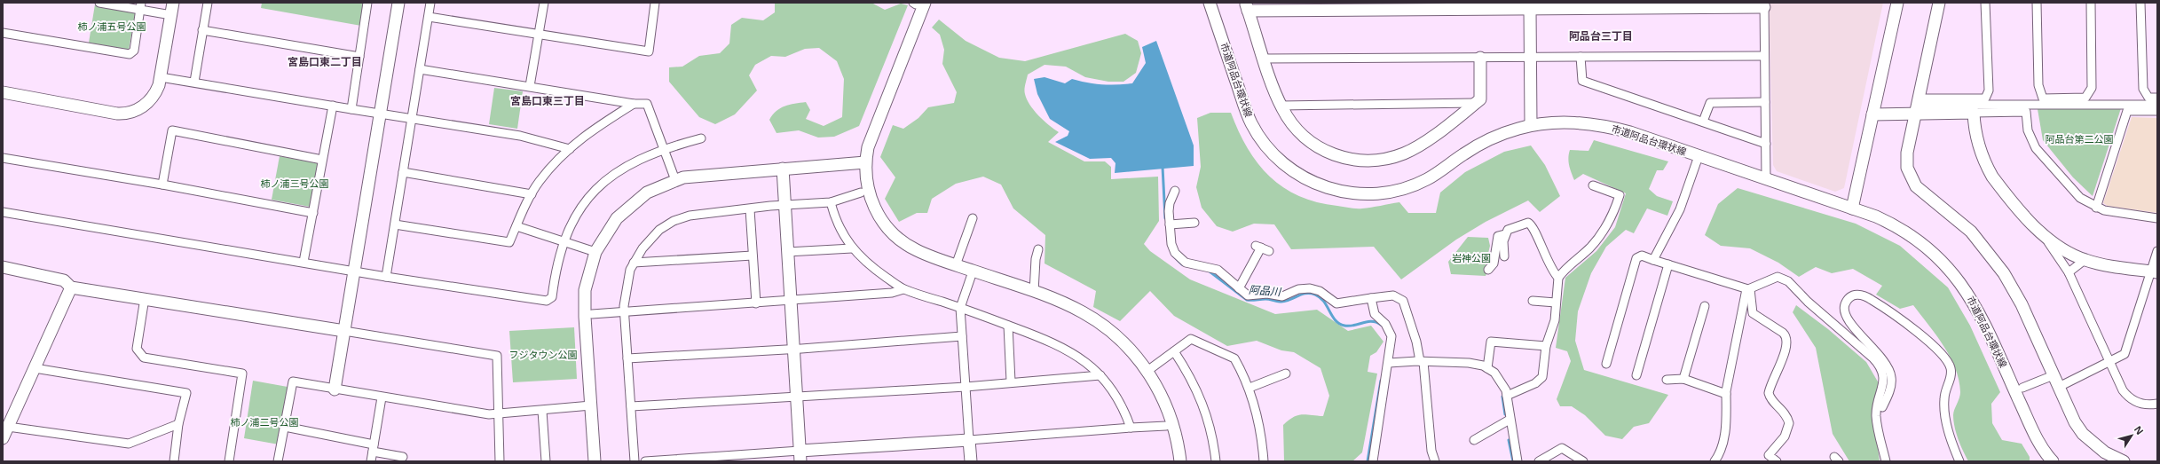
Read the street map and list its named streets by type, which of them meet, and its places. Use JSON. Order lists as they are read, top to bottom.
{
  "streets": {
    "street": ["市道阿品台環状線"]
  },
  "districts": ["阿品台三丁目", "宮島口東二丁目", "宮島口東三丁目"],
  "water": ["阿品川"],
  "parks": [
    "柿ノ浦五号公園",
    "阿品台第二公園",
    "柿ノ浦三号公園",
    "岩神公園",
    "フジタウン公園",
    "柿ノ浦二号公園"
  ],
  "north": "top right"
}
